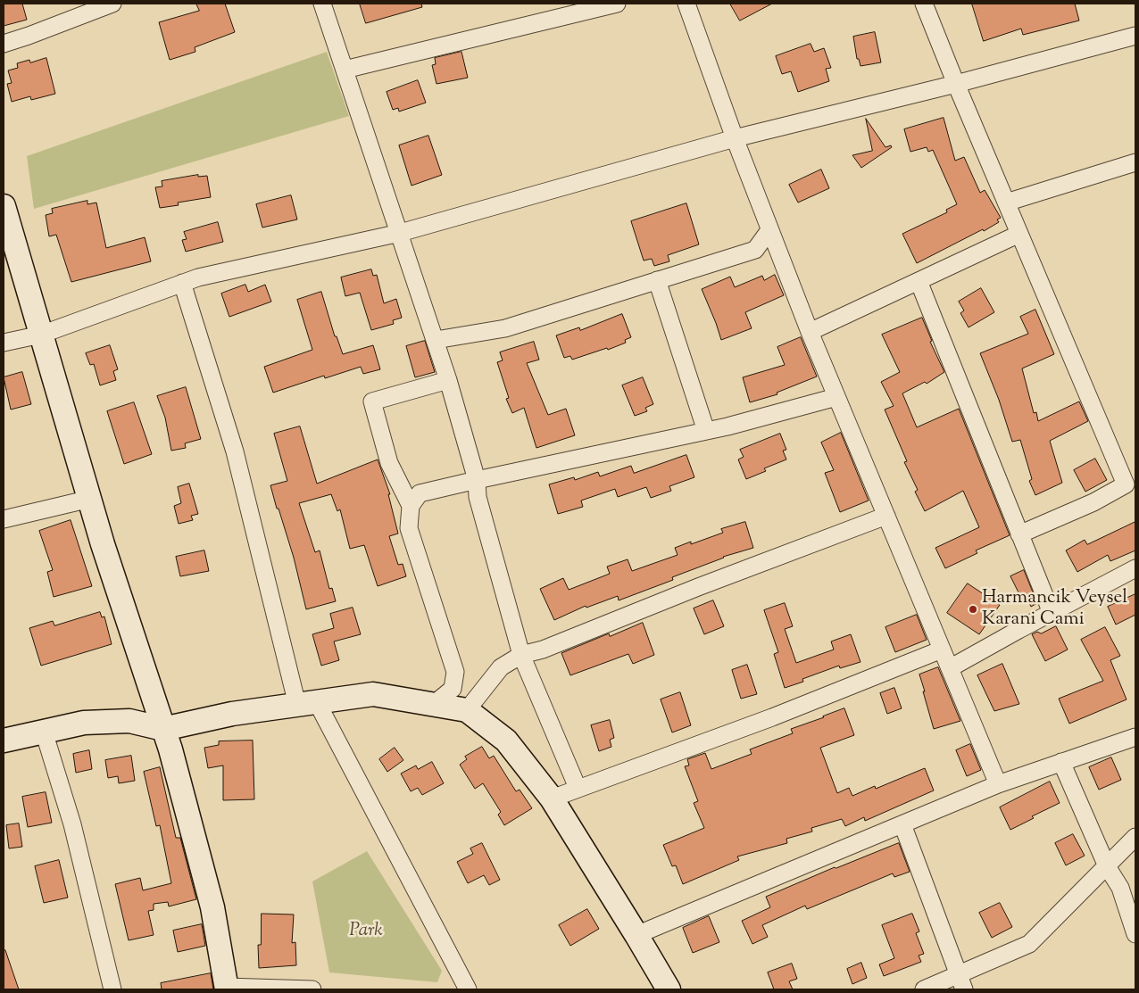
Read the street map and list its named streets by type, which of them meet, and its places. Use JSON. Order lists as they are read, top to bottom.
{
  "parks": ["Park"],
  "places": ["Harmancik Veysel Karani Cami"]
}
